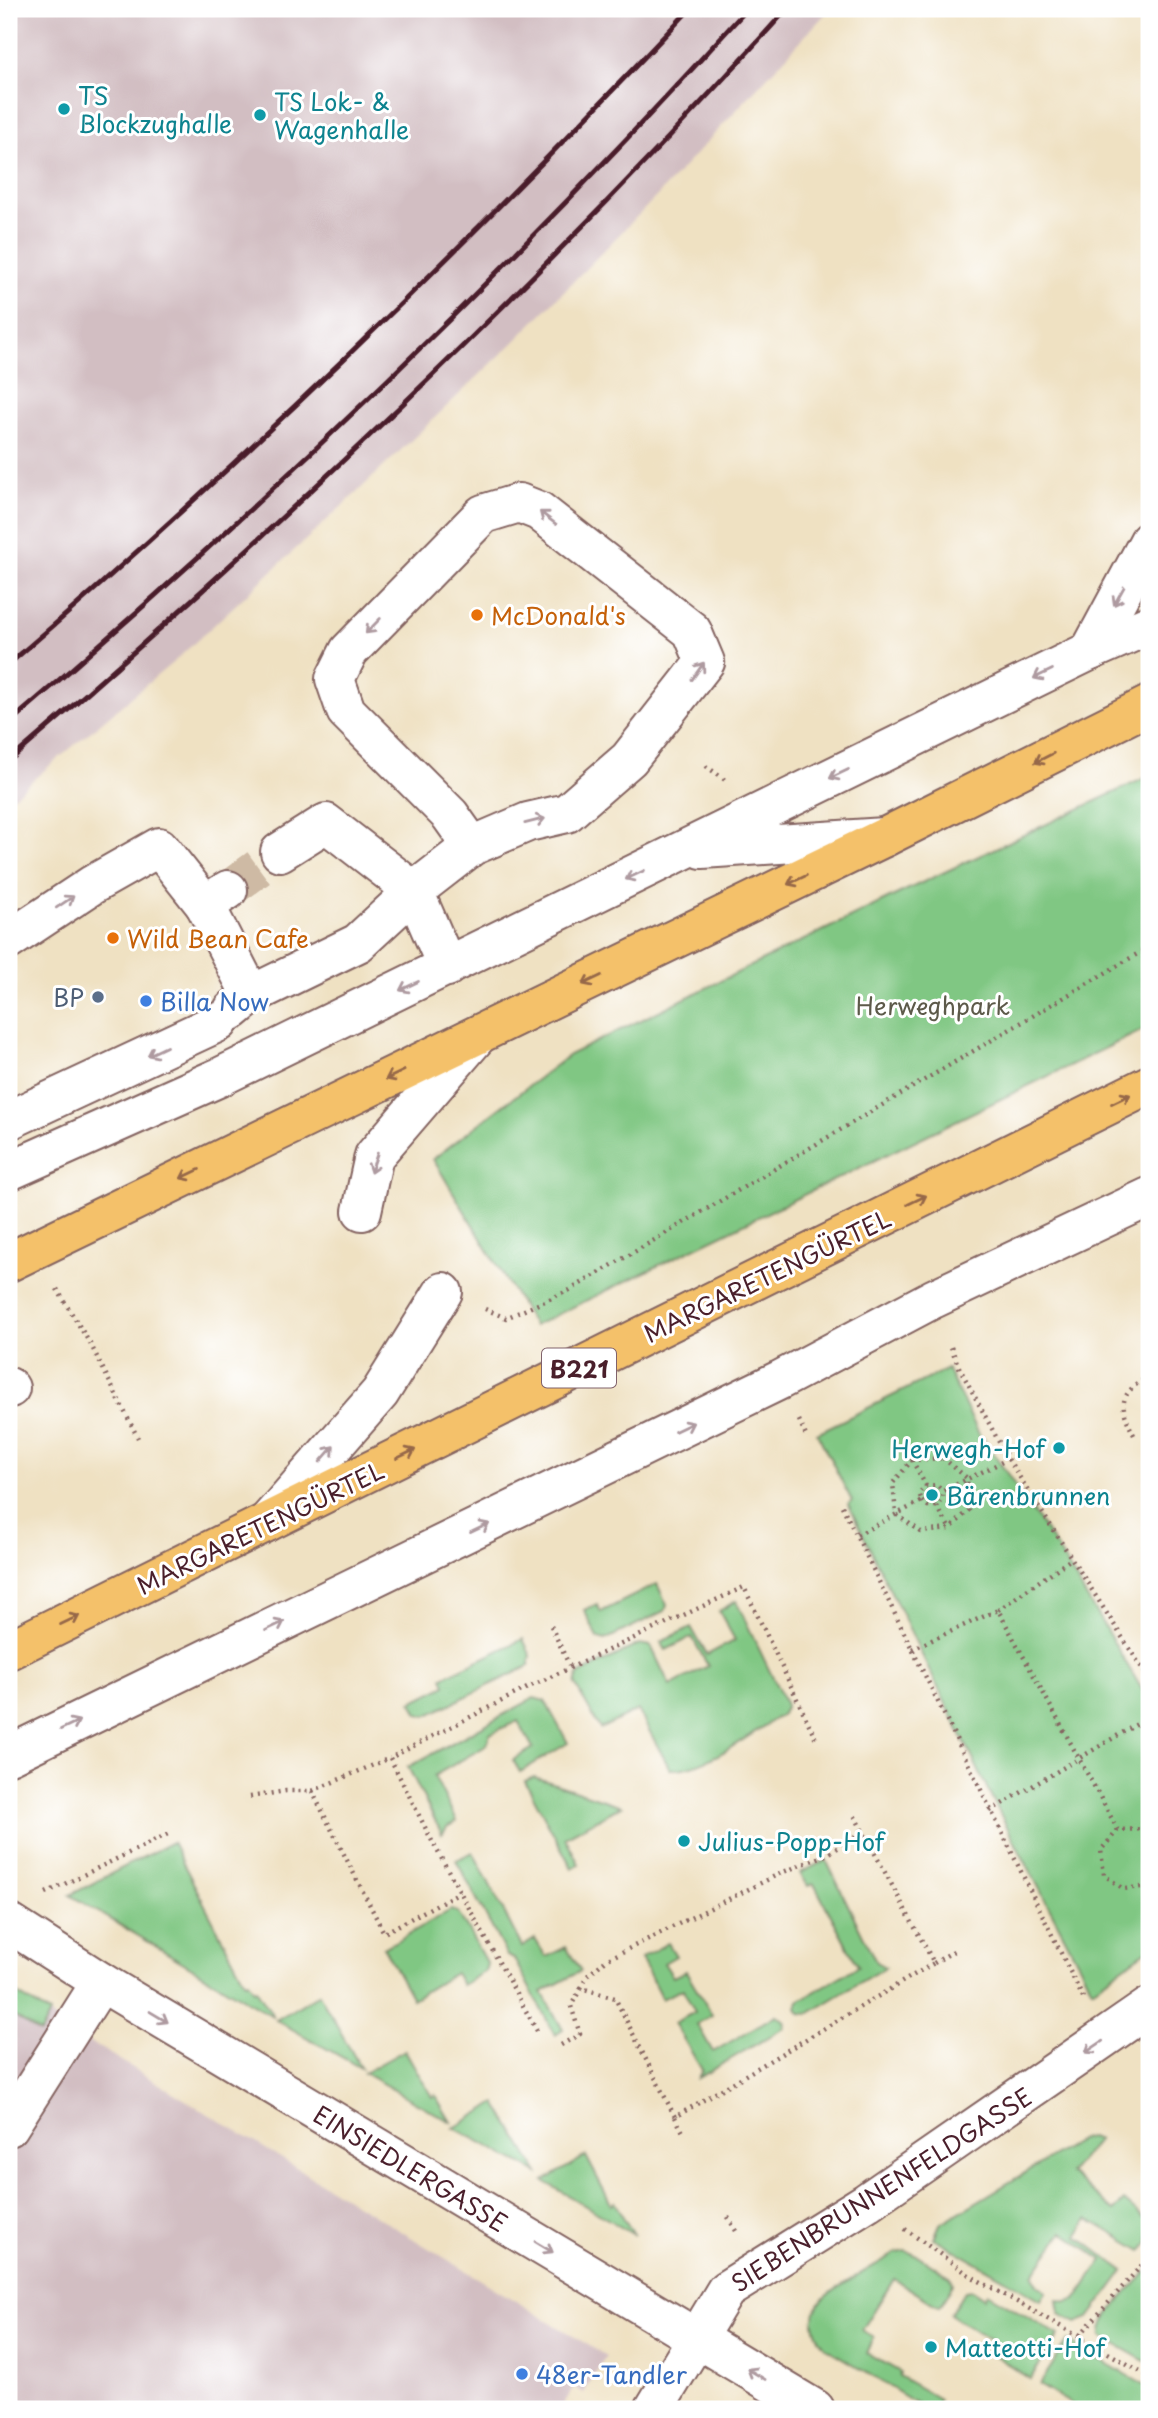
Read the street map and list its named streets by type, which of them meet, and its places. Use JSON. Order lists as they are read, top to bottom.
{
  "streets": {
    "main road": ["MARGARETENGÜRTEL", "B221"],
    "street": ["EINSIEDLERGASSE", "SIEBENBRUNNENFELDGASSE"]
  },
  "crossings": [
    ["EINSIEDLERGASSE", "SIEBENBRUNNENFELDGASSE"]
  ],
  "one_way": ["SIEBENBRUNNENFELDGASSE"],
  "parks": ["Herweghpark"],
  "places": [
    "TS Blockzughalle",
    "TS Lok- & Wagenhalle",
    "McDonald's",
    "Wild Bean Cafe",
    "BP",
    "Billa Now",
    "Herwegh-Hof",
    "Bärenbrunnen",
    "Julius-Popp-Hof",
    "Matteotti-Hof",
    "48er-Tandler"
  ]
}
